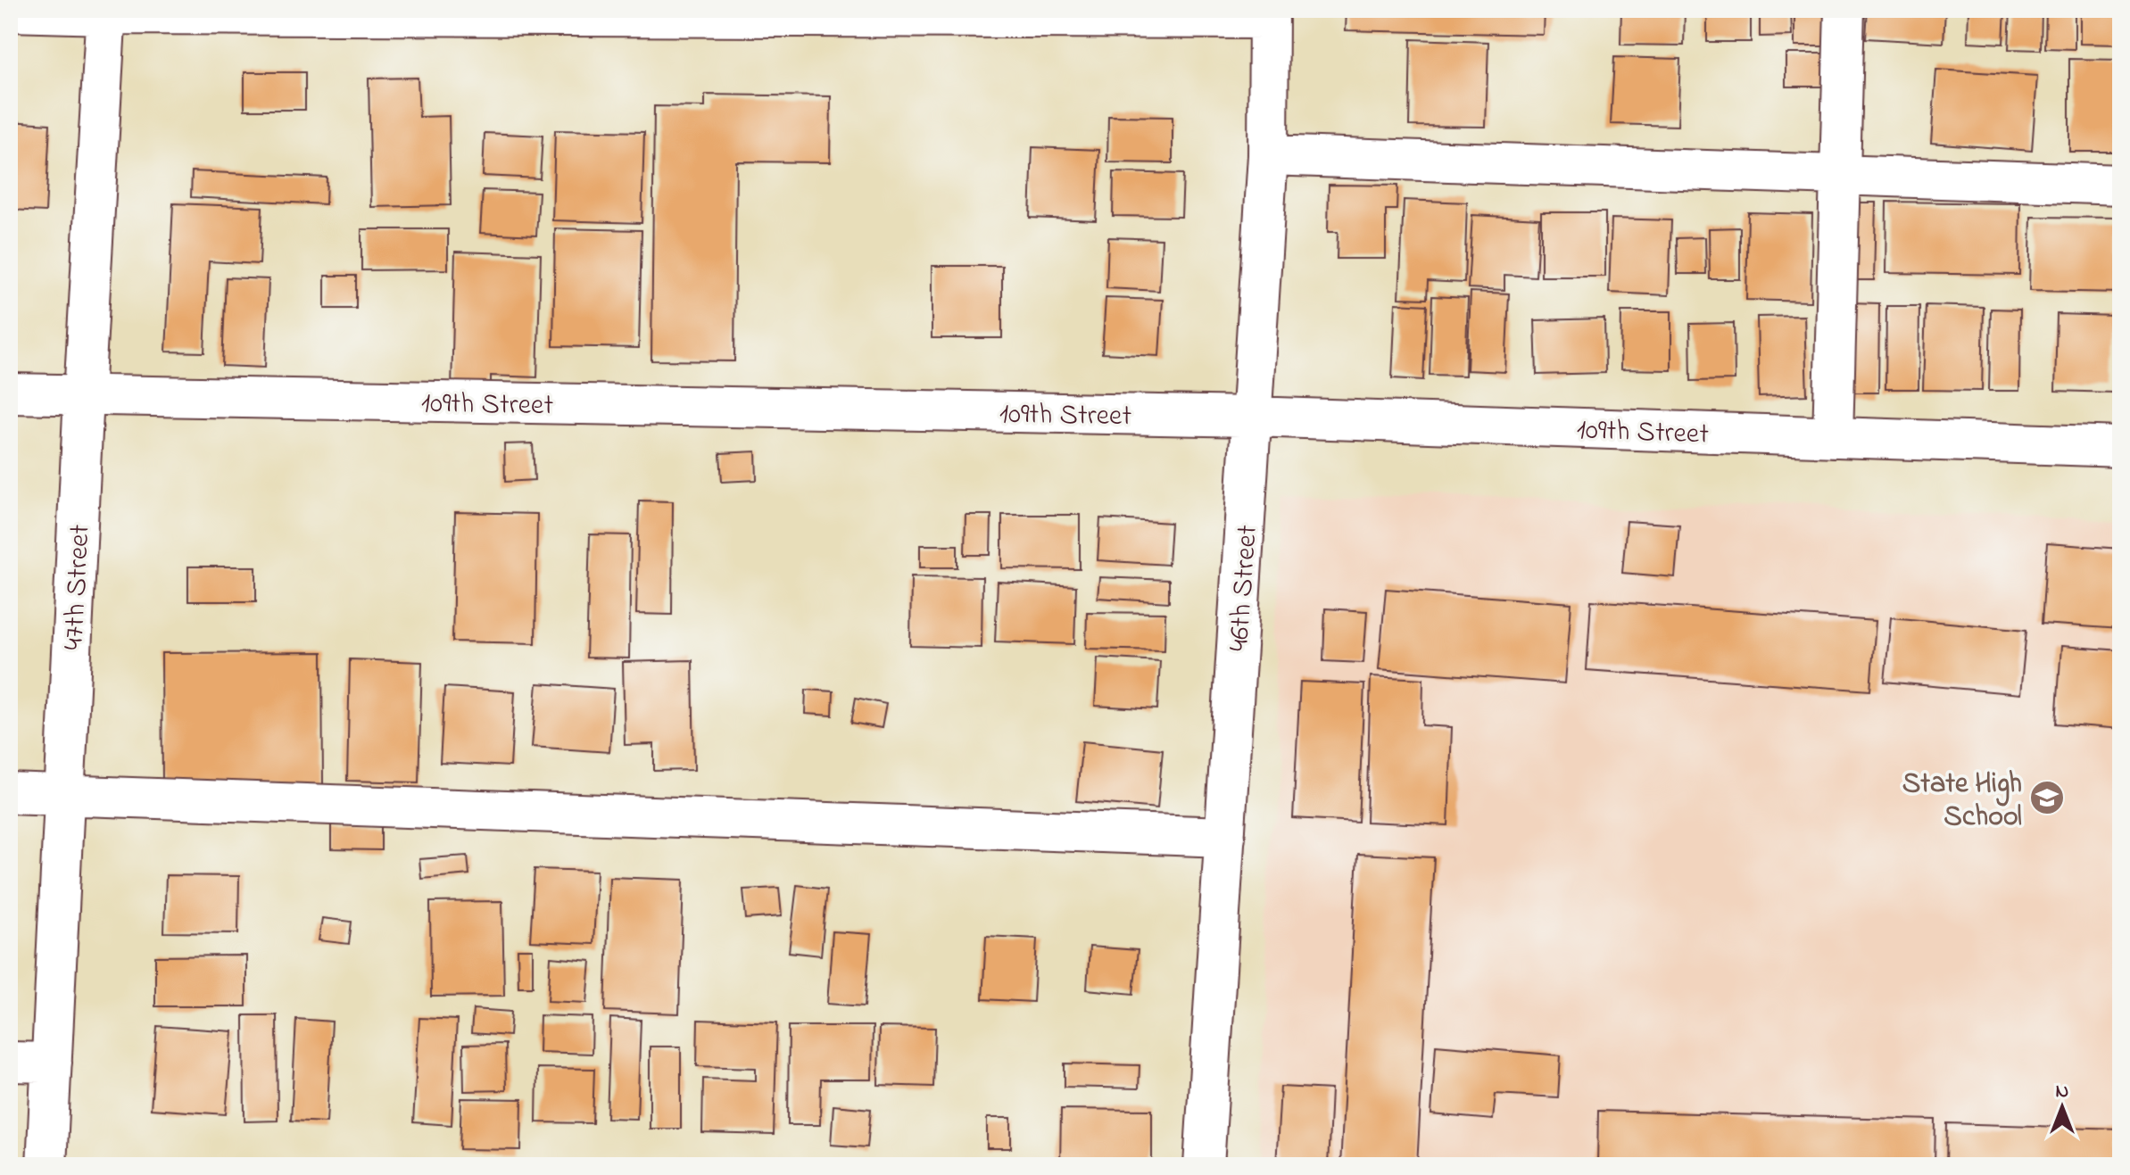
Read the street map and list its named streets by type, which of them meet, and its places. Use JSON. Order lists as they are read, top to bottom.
{
  "streets": {
    "street": ["109th Street", "47th Street", "46th Street"]
  },
  "crossings": [
    ["109th Street", "47th Street"],
    ["109th Street", "46th Street"]
  ],
  "places": {
    "school or university": ["State High School"]
  },
  "north": "top"
}
